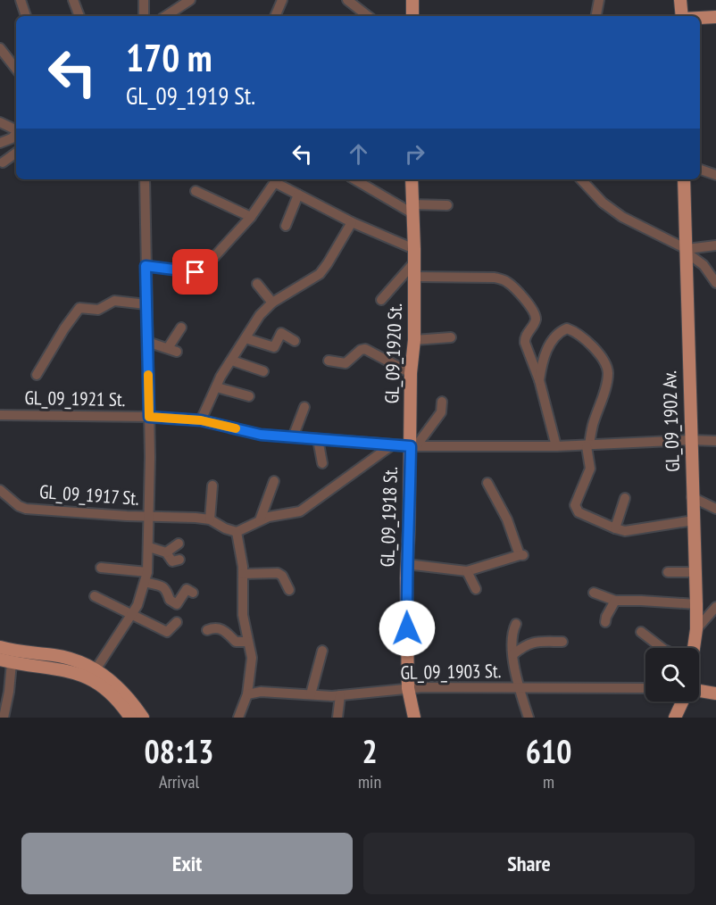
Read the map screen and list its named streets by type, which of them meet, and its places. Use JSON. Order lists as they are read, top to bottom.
{
  "streets": {
    "main road": ["GL_09_1920 St.", "GL_09_1902 Av.", "GL_09_1918 St."],
    "street": ["GL_09_1921 St.", "GL_09_1917 St.", "GL_09_1903 St."]
  },
  "crossings": [
    ["GL_09_1920 St.", "GL_09_1921 St."],
    ["GL_09_1920 St.", "GL_09_1918 St."],
    ["GL_09_1921 St.", "GL_09_1902 Av."],
    ["GL_09_1921 St.", "GL_09_1918 St."],
    ["GL_09_1918 St.", "GL_09_1903 St."]
  ],
  "page": {
    "turn": ["170 m", "GL_09_1919 St."],
    "eta": [
      "08:13",
      "Arrival",
      "2",
      "min",
      "610",
      "m"
    ],
    "buttons": ["Exit", "Share"]
  }
}
